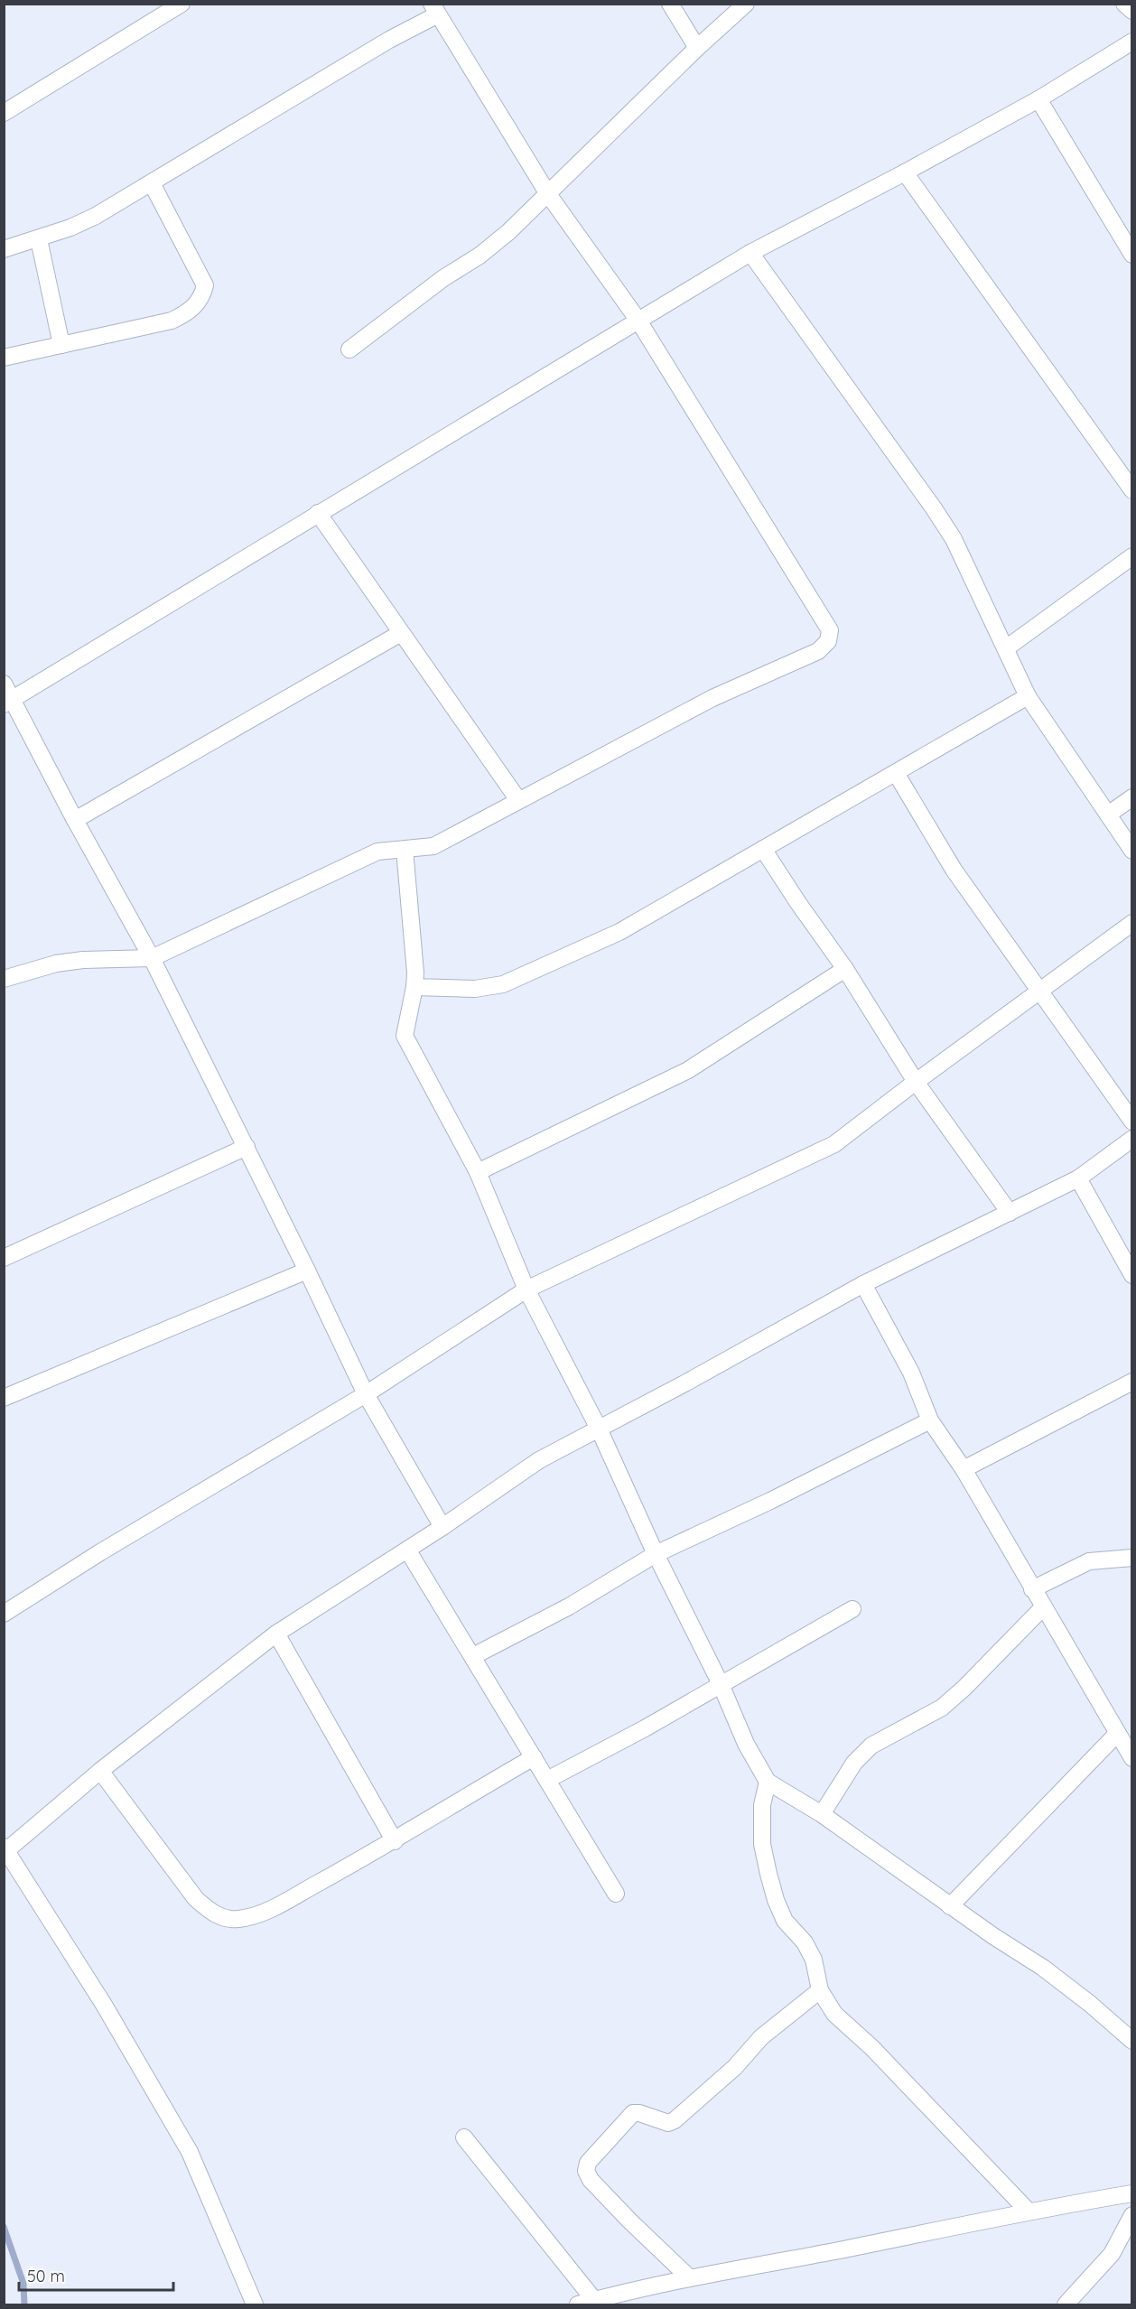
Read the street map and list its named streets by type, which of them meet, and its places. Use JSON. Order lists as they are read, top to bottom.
{
  "scale_bar": "50 m"
}
